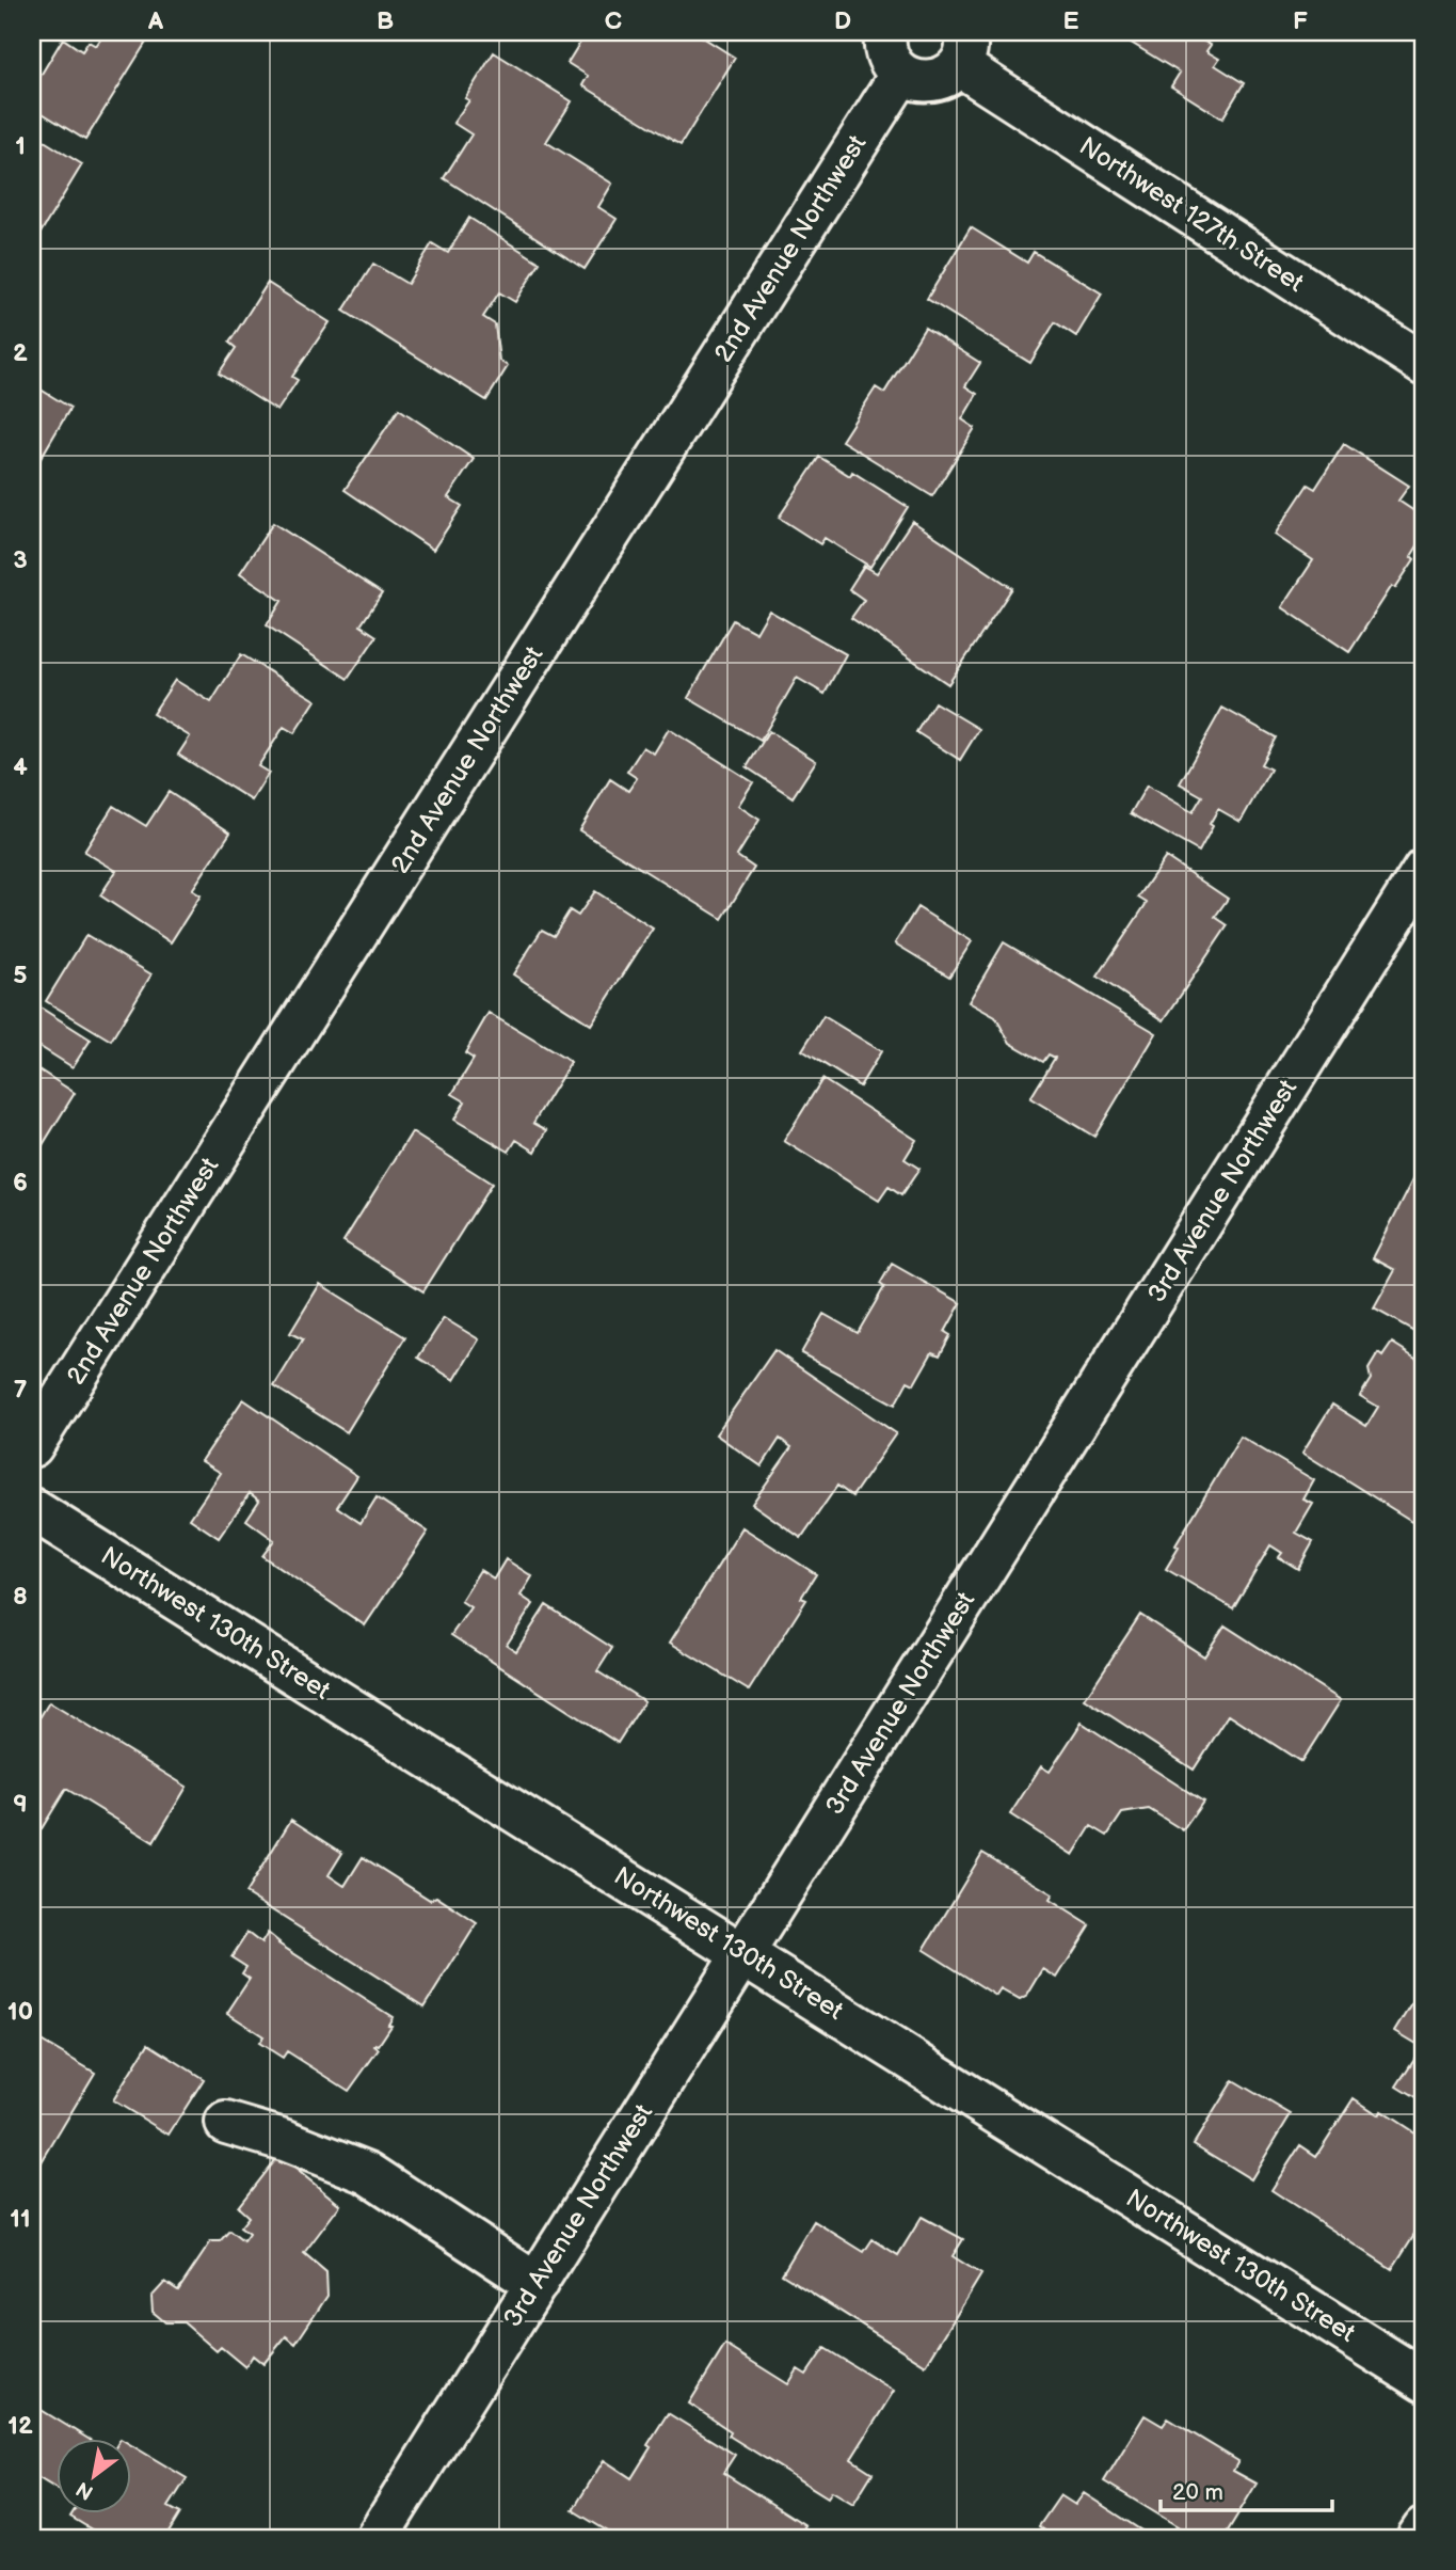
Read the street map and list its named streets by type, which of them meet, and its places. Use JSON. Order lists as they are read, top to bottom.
{
  "streets": {
    "street": [
      "Northwest 127th Street",
      "2nd Avenue Northwest",
      "3rd Avenue Northwest",
      "Northwest 130th Street"
    ]
  },
  "crossings": [
    ["3rd Avenue Northwest", "Northwest 130th Street"]
  ],
  "scale_bar": "20 m",
  "north": "bottom left",
  "grid": {
    "columns": [
      "A",
      "B",
      "C",
      "D",
      "E",
      "F"
    ],
    "rows": [
      "1",
      "2",
      "3",
      "4",
      "5",
      "6",
      "7",
      "8",
      "9",
      "10",
      "11",
      "12"
    ]
  }
}
